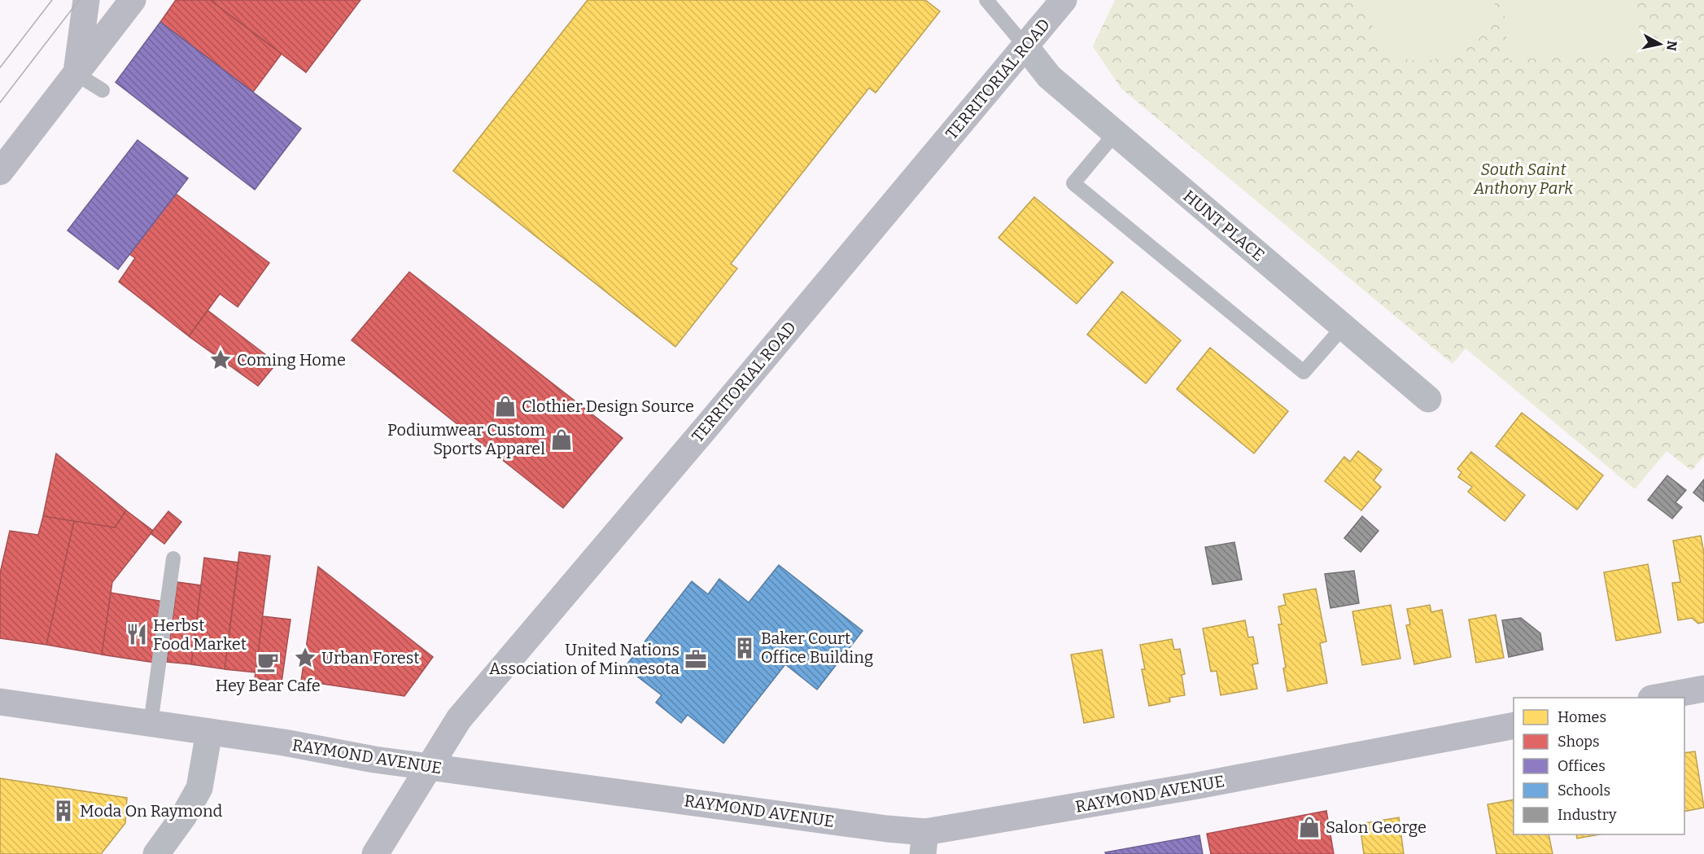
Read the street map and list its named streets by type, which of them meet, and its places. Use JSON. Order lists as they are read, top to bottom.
{
  "streets": {
    "street": ["TERRITORIAL ROAD", "HUNT PLACE", "RAYMOND AVENUE"]
  },
  "crossings": [
    ["TERRITORIAL ROAD", "HUNT PLACE"],
    ["TERRITORIAL ROAD", "RAYMOND AVENUE"]
  ],
  "parks": ["South Saint Anthony Park"],
  "places": {
    "place": ["Coming Home", "Urban Forest"],
    "shop": ["Clothier Design Source", "Podiumwear Custom Sports Apparel", "Salon George"],
    "restaurant": ["Herbst Food Market"],
    "building": ["Baker Court Office Building", "Moda On Raymond"],
    "office": ["United Nations Association of Minnesota"],
    "cafe": ["Hey Bear Cafe"]
  },
  "legend": [
    "Homes",
    "Shops",
    "Offices",
    "Schools",
    "Industry"
  ],
  "north": "right"
}
